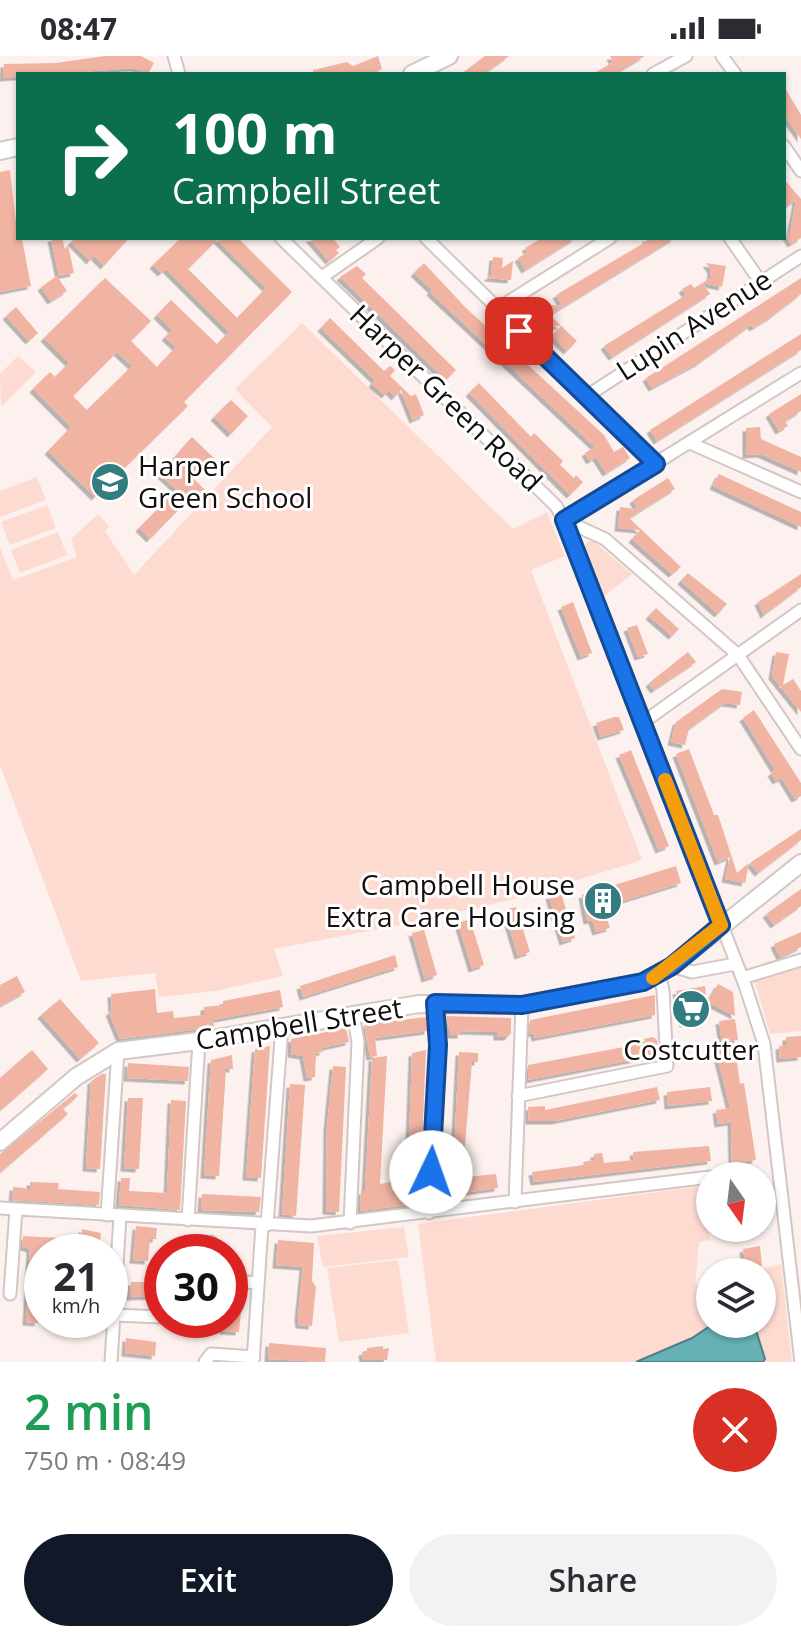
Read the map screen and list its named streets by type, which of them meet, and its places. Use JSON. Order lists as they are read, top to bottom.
{
  "streets": {
    "street": ["Lupin Avenue", "Harper Green Road", "Campbell Street"]
  },
  "crossings": [
    ["Harper Green Road", "Campbell Street"]
  ],
  "places": {
    "school or university": ["Harper Green School"],
    "building": ["Campbell House Extra Care Housing"],
    "supermarket": ["Costcutter"]
  },
  "north": "bottom",
  "page": {
    "status": "08:47",
    "turn": ["100 m", "Campbell Street"],
    "speed": "21 km/h",
    "limit": "30",
    "heading": ["2 min", "750 m · 08:49"],
    "buttons": ["Exit", "Share"]
  }
}
